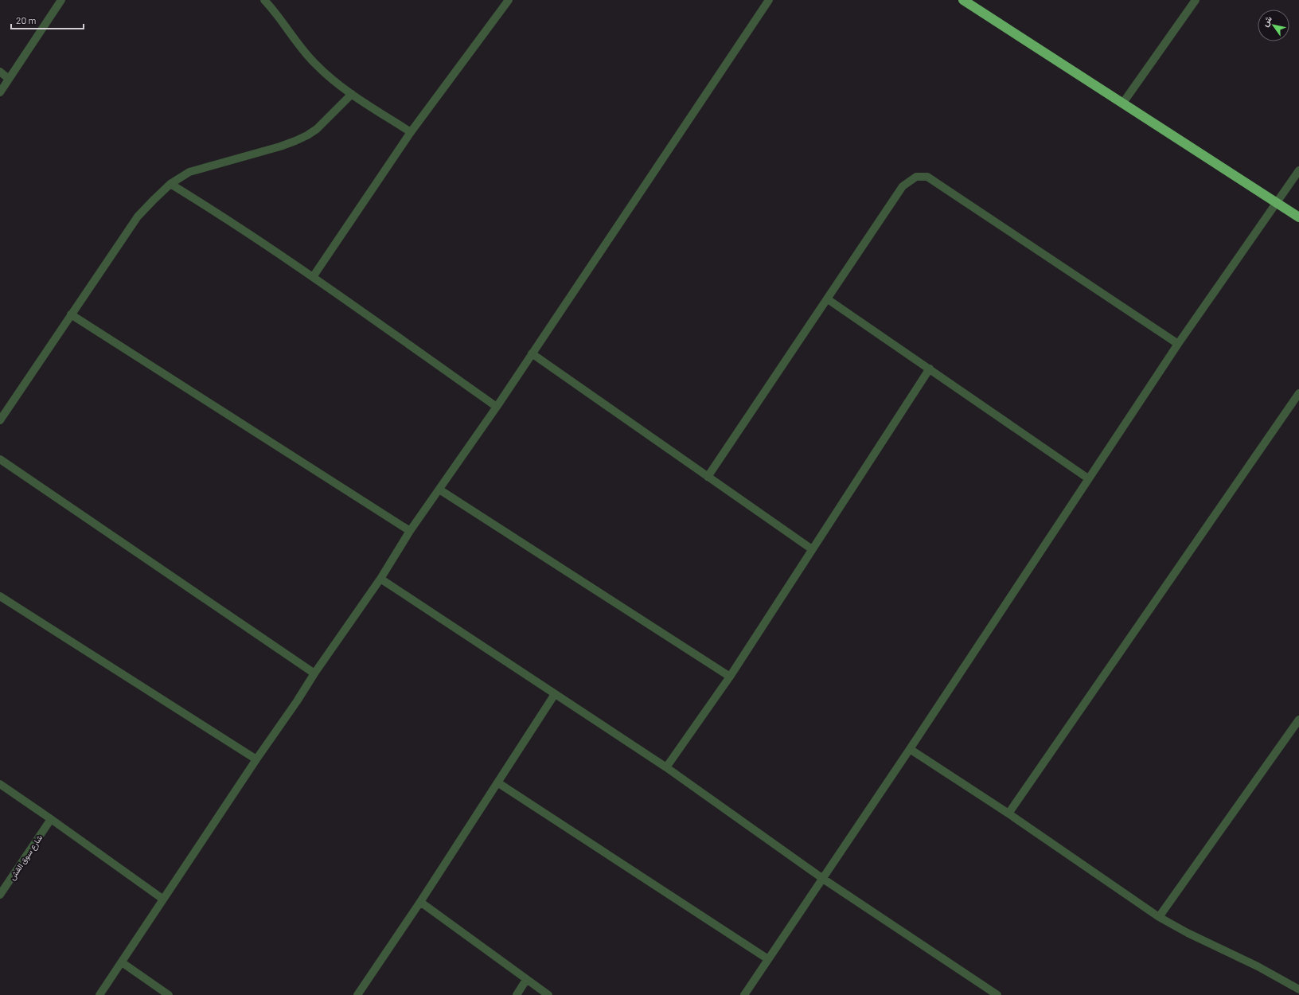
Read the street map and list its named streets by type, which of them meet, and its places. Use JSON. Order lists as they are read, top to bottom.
{
  "streets": {
    "street": ["شارع سوق القش"]
  },
  "scale_bar": "20 m",
  "north": "top left"
}
